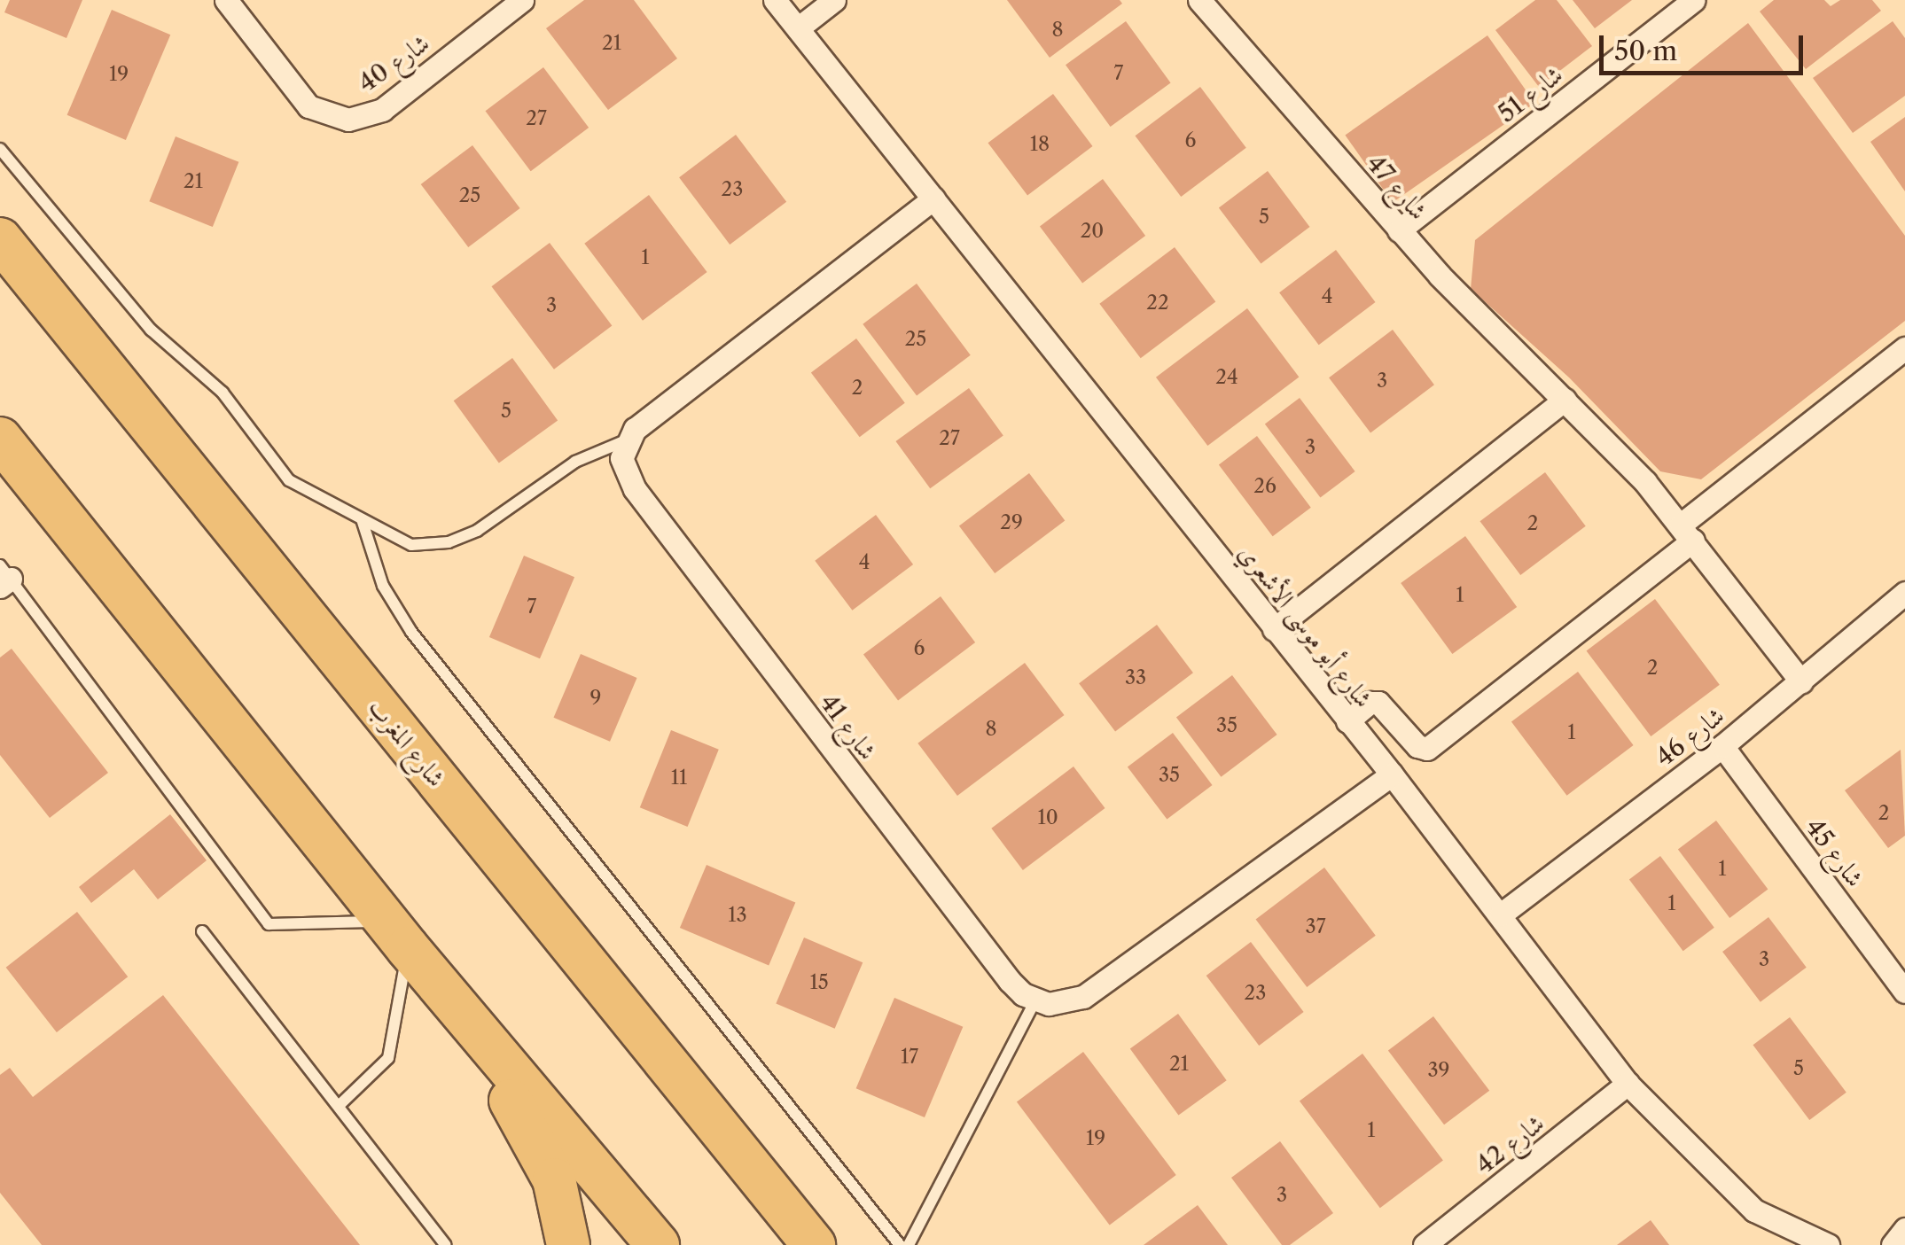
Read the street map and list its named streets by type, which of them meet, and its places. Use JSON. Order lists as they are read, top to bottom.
{
  "streets": {
    "highway": ["شارع المغرب"],
    "street": [
      "شارع 40",
      "شارع 51",
      "شارع 47",
      "شارع أبو موسى الأشعري",
      "شارع 41",
      "شارع 46",
      "شارع 45",
      "شارع 42"
    ]
  },
  "crossings": [
    ["شارع 51", "شارع 47"],
    ["شارع 47", "شارع 46"],
    ["شارع أبو موسى الأشعري", "شارع 46"],
    ["شارع أبو موسى الأشعري", "شارع 42"],
    ["شارع 46", "شارع 45"]
  ],
  "house_numbers": [
    "8",
    "21",
    "7",
    "19",
    "27",
    "6",
    "18",
    "21",
    "23",
    "25",
    "5",
    "20",
    "1",
    "4",
    "22",
    "3",
    "25",
    "24",
    "3",
    "2",
    "5",
    "27",
    "3",
    "26",
    "29",
    "2",
    "4",
    "1",
    "7",
    "6",
    "2",
    "33",
    "9",
    "35",
    "8",
    "1",
    "35",
    "11",
    "2",
    "10",
    "1",
    "1",
    "13",
    "37",
    "3",
    "15",
    "23",
    "17",
    "21",
    "5",
    "39",
    "1",
    "19",
    "3"
  ],
  "scale_bar": "50 m"
}
